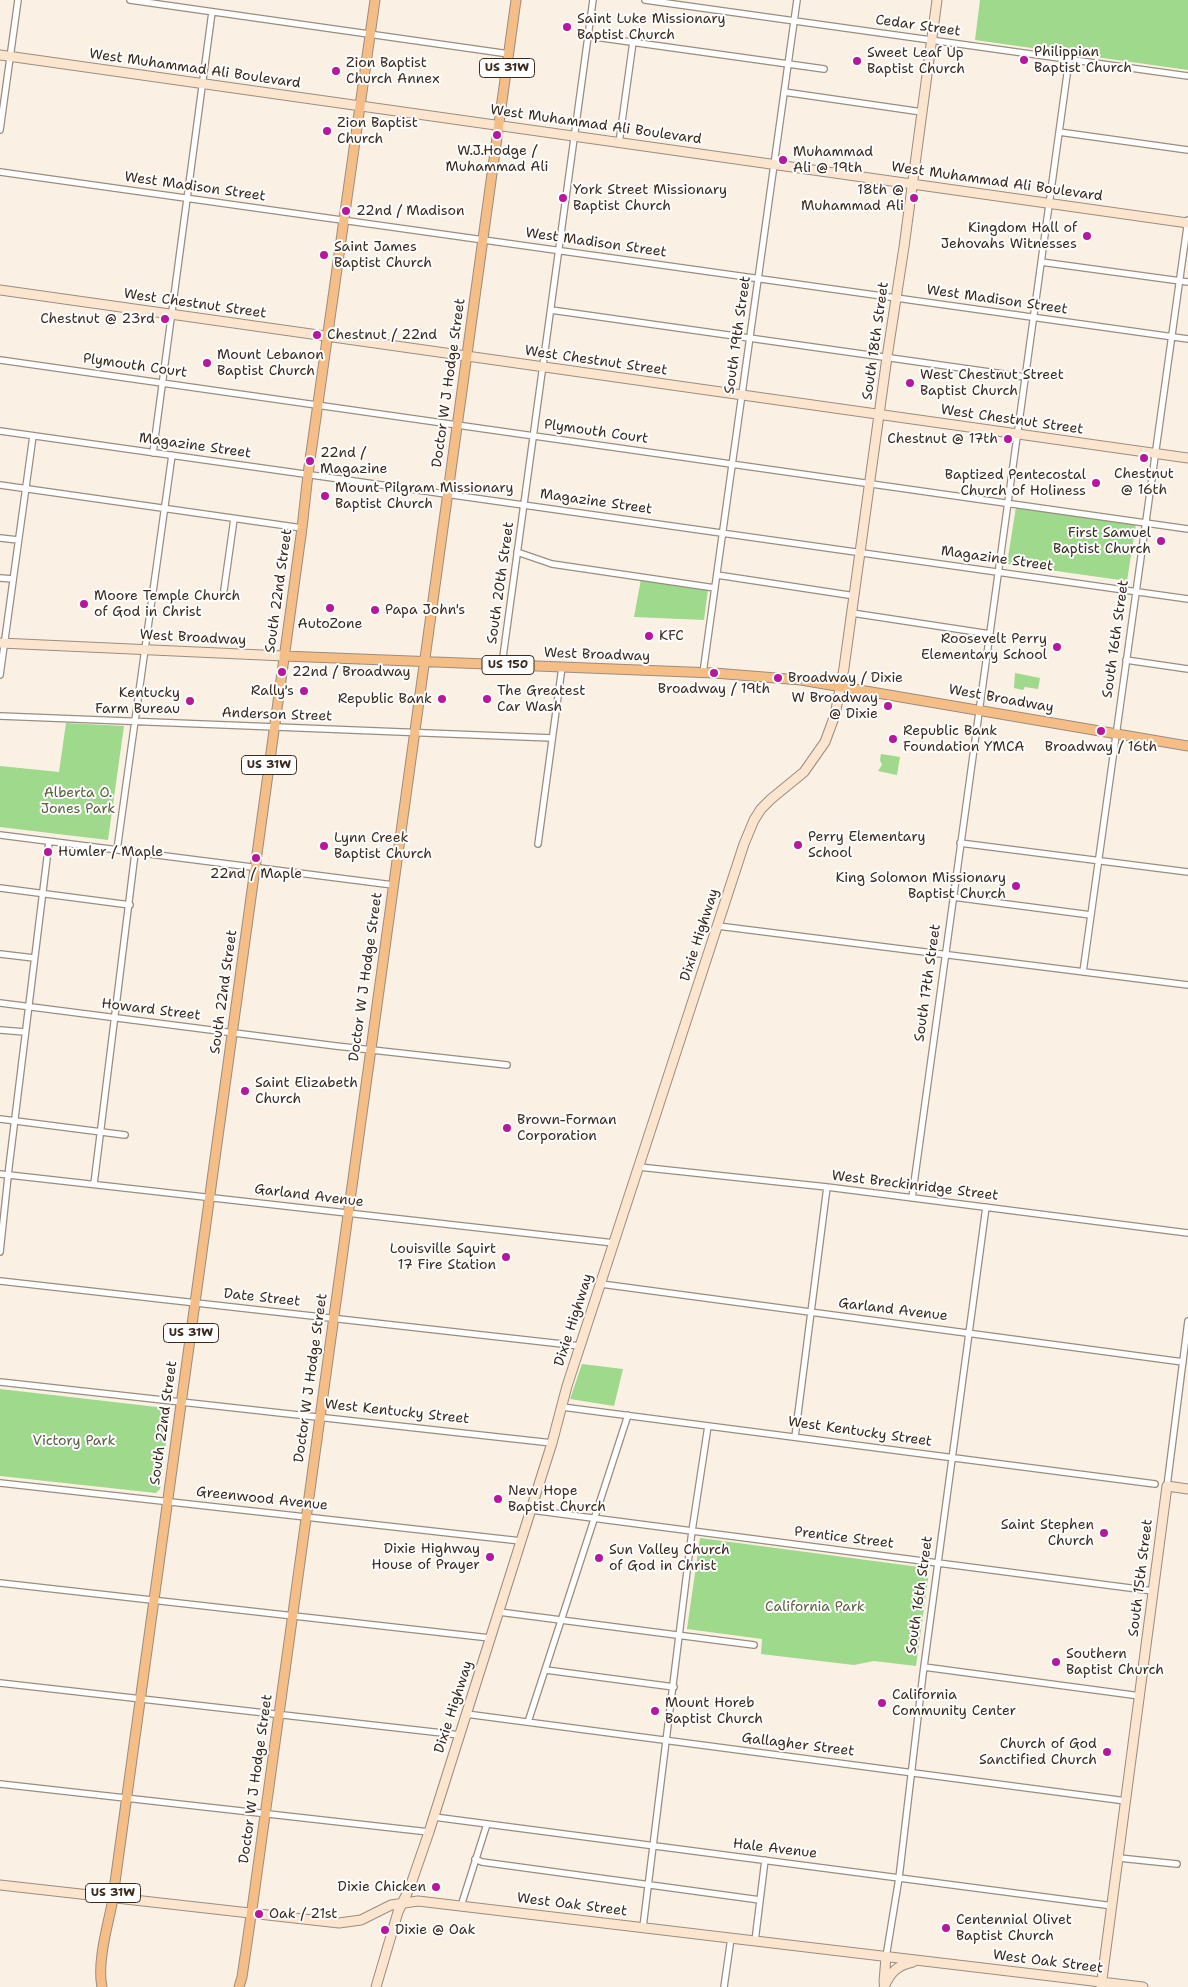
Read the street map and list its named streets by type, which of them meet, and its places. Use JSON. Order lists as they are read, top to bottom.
{
  "streets": {
    "main road": [
      "US 31W",
      "West Muhammad Ali Boulevard",
      "West Chestnut Street",
      "South 18th Street",
      "Doctor W J Hodge Street",
      "South 22nd Street",
      "West Broadway",
      "South 16th Street",
      "US 150",
      "Dixie Highway",
      "South 15th Street",
      "West Oak Street"
    ],
    "street": [
      "Cedar Street",
      "West Madison Street",
      "South 19th Street",
      "Plymouth Court",
      "Magazine Street",
      "South 20th Street",
      "Anderson Street",
      "South 17th Street",
      "Howard Street",
      "West Breckinridge Street",
      "Garland Avenue",
      "Date Street",
      "West Kentucky Street",
      "Greenwood Avenue",
      "Prentice Street",
      "Gallagher Street",
      "Hale Avenue"
    ]
  },
  "crossings": [
    ["Cedar Street", "South 19th Street"],
    ["Cedar Street", "South 18th Street"],
    ["Cedar Street", "South 17th Street"],
    ["West Muhammad Ali Boulevard", "South 19th Street"],
    ["West Muhammad Ali Boulevard", "South 18th Street"],
    ["West Muhammad Ali Boulevard", "Doctor W J Hodge Street"],
    ["West Muhammad Ali Boulevard", "South 20th Street"],
    ["West Muhammad Ali Boulevard", "South 22nd Street"],
    ["West Muhammad Ali Boulevard", "South 16th Street"],
    ["West Muhammad Ali Boulevard", "South 17th Street"],
    ["West Madison Street", "South 19th Street"],
    ["West Madison Street", "South 18th Street"],
    ["West Madison Street", "Doctor W J Hodge Street"],
    ["West Madison Street", "South 20th Street"],
    ["West Madison Street", "South 22nd Street"],
    ["West Madison Street", "South 16th Street"],
    ["West Madison Street", "South 17th Street"],
    ["West Chestnut Street", "South 19th Street"],
    ["West Chestnut Street", "South 18th Street"],
    ["West Chestnut Street", "Doctor W J Hodge Street"],
    ["West Chestnut Street", "South 20th Street"],
    ["West Chestnut Street", "South 22nd Street"],
    ["West Chestnut Street", "South 16th Street"],
    ["West Chestnut Street", "South 17th Street"],
    ["South 19th Street", "Plymouth Court"],
    ["South 19th Street", "Magazine Street"],
    ["South 19th Street", "West Broadway"],
    ["South 18th Street", "Plymouth Court"],
    ["South 18th Street", "Magazine Street"],
    ["South 18th Street", "West Broadway"],
    ["South 18th Street", "Dixie Highway"],
    ["Plymouth Court", "Doctor W J Hodge Street"],
    ["Plymouth Court", "South 20th Street"],
    ["Plymouth Court", "South 22nd Street"],
    ["Plymouth Court", "South 16th Street"],
    ["Plymouth Court", "South 17th Street"],
    ["Doctor W J Hodge Street", "Magazine Street"],
    ["Doctor W J Hodge Street", "West Broadway"],
    ["Doctor W J Hodge Street", "Anderson Street"],
    ["Doctor W J Hodge Street", "Howard Street"],
    ["Doctor W J Hodge Street", "Garland Avenue"],
    ["Doctor W J Hodge Street", "Date Street"],
    ["Doctor W J Hodge Street", "West Kentucky Street"],
    ["Doctor W J Hodge Street", "Greenwood Avenue"],
    ["Doctor W J Hodge Street", "West Oak Street"],
    ["Magazine Street", "South 20th Street"],
    ["Magazine Street", "South 22nd Street"],
    ["Magazine Street", "South 16th Street"],
    ["Magazine Street", "South 17th Street"],
    ["South 20th Street", "West Broadway"],
    ["South 22nd Street", "West Broadway"],
    ["South 22nd Street", "Anderson Street"],
    ["South 22nd Street", "Howard Street"],
    ["South 22nd Street", "Garland Avenue"],
    ["South 22nd Street", "Date Street"],
    ["South 22nd Street", "West Kentucky Street"],
    ["South 22nd Street", "Greenwood Avenue"],
    ["South 22nd Street", "West Oak Street"],
    ["West Broadway", "South 16th Street"],
    ["West Broadway", "Dixie Highway"],
    ["West Broadway", "South 17th Street"],
    ["South 16th Street", "West Breckinridge Street"],
    ["South 16th Street", "Garland Avenue"],
    ["South 16th Street", "West Kentucky Street"],
    ["South 16th Street", "Prentice Street"],
    ["South 16th Street", "Gallagher Street"],
    ["South 16th Street", "Hale Avenue"],
    ["South 16th Street", "West Oak Street"],
    ["Dixie Highway", "West Breckinridge Street"],
    ["Dixie Highway", "Garland Avenue"],
    ["Dixie Highway", "Date Street"],
    ["Dixie Highway", "West Kentucky Street"],
    ["Dixie Highway", "Greenwood Avenue"],
    ["Dixie Highway", "Prentice Street"],
    ["Dixie Highway", "Gallagher Street"],
    ["Dixie Highway", "Hale Avenue"],
    ["Dixie Highway", "West Oak Street"],
    ["South 17th Street", "West Breckinridge Street"],
    ["Garland Avenue", "South 15th Street"],
    ["Prentice Street", "South 15th Street"],
    ["South 15th Street", "Gallagher Street"],
    ["South 15th Street", "Hale Avenue"],
    ["South 15th Street", "West Oak Street"]
  ],
  "parks": ["Alberta O. Jones Park", "Victory Park", "California Park"],
  "places": [
    "Saint Luke Missionary Baptist Church",
    "Philippian Baptist Church",
    "Sweet Leaf Up Baptist Church",
    "Zion Baptist Church Annex",
    "Zion Baptist Church",
    "W.J.Hodge / Muhammad Ali",
    "Muhammad Ali @ 19th",
    "York Street Missionary Baptist Church",
    "18th @ Muhammad Ali",
    "22nd / Madison",
    "Kingdom Hall of Jehovahs Witnesses",
    "Saint James Baptist Church",
    "Chestnut @ 23rd",
    "Chestnut / 22nd",
    "Mount Lebanon Baptist Church",
    "West Chestnut Street Baptist Church",
    "Chestnut @ 17th",
    "Chestnut @ 16th",
    "22nd / Magazine",
    "Baptized Pentecostal Church of Holiness",
    "Mount Pilgram Missionary Baptist Church",
    "First Samuel Baptist Church",
    "Moore Temple Church of God in Christ",
    "AutoZone",
    "Papa John's",
    "KFC",
    "Roosevelt Perry Elementary School",
    "22nd / Broadway",
    "Broadway / 19th",
    "Broadway / Dixie",
    "Rally's",
    "Republic Bank",
    "The Greatest Car Wash",
    "Kentucky Farm Bureau",
    "W Broadway @ Dixie",
    "Broadway / 16th",
    "Republic Bank Foundation YMCA",
    "Perry Elementary School",
    "Lynn Creek Baptist Church",
    "Humler / Maple",
    "22nd / Maple",
    "King Solomon Missionary Baptist Church",
    "Saint Elizabeth Church",
    "Brown-Forman Corporation",
    "Louisville Squirt 17 Fire Station",
    "New Hope Baptist Church",
    "Saint Stephen Church",
    "Dixie Highway House of Prayer",
    "Sun Valley Church of God in Christ",
    "Southern Baptist Church",
    "California Community Center",
    "Mount Horeb Baptist Church",
    "Church of God Sanctified Church",
    "Dixie Chicken",
    "Oak / 21st",
    "Centennial Olivet Baptist Church",
    "Dixie @ Oak"
  ]
}
